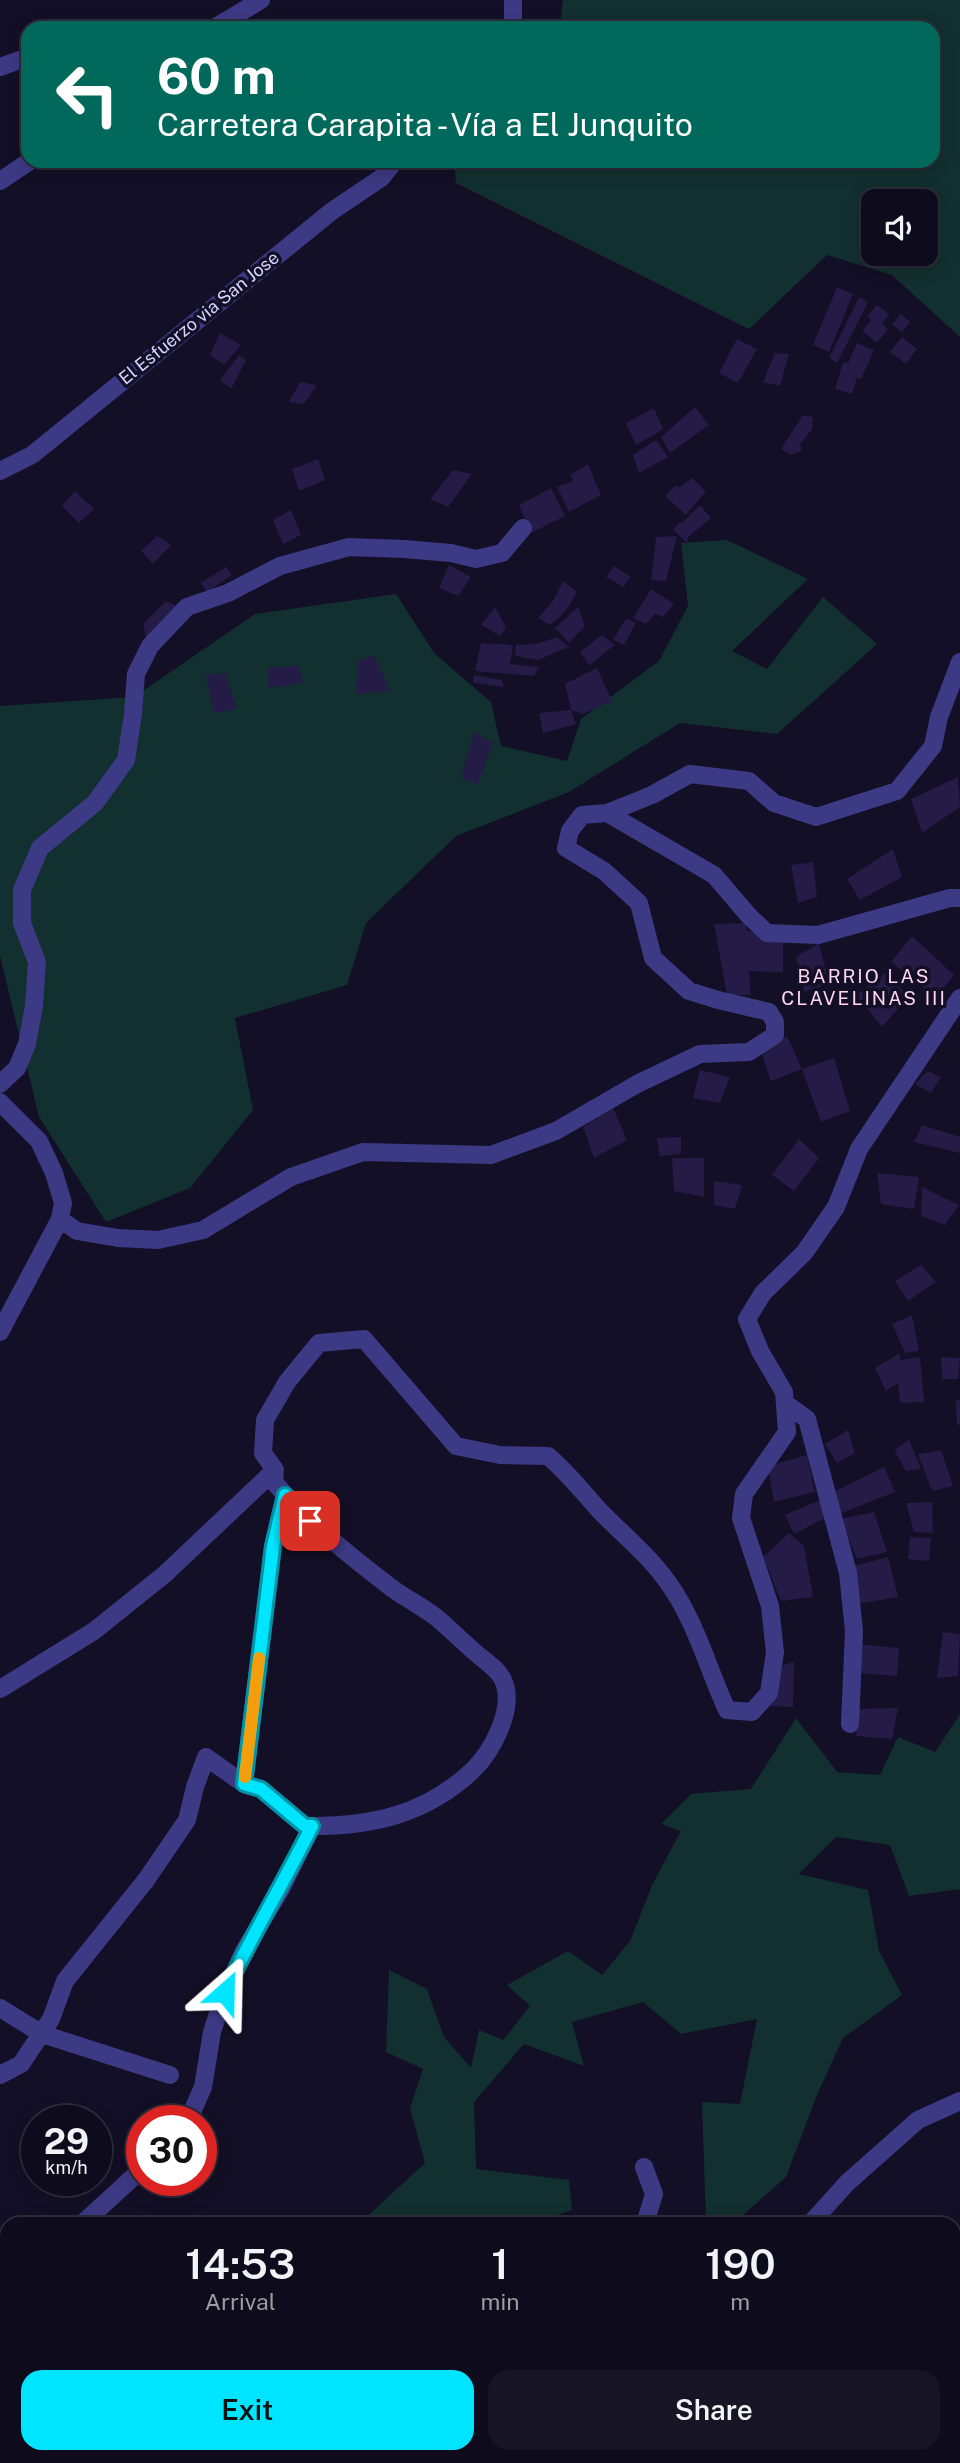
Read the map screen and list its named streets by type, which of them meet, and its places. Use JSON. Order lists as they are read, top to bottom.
{
  "streets": {
    "street": ["El Esfuerzo via San Jose"]
  },
  "districts": ["BARRIO LAS CLAVELINAS III"],
  "page": {
    "turn": ["60 m", "Carretera Carapita - Vía a El Junquito"],
    "speed": "29 km/h",
    "limit": "30",
    "eta": [
      "14:53",
      "Arrival",
      "1",
      "min",
      "190",
      "m"
    ],
    "buttons": ["Exit", "Share"]
  }
}
